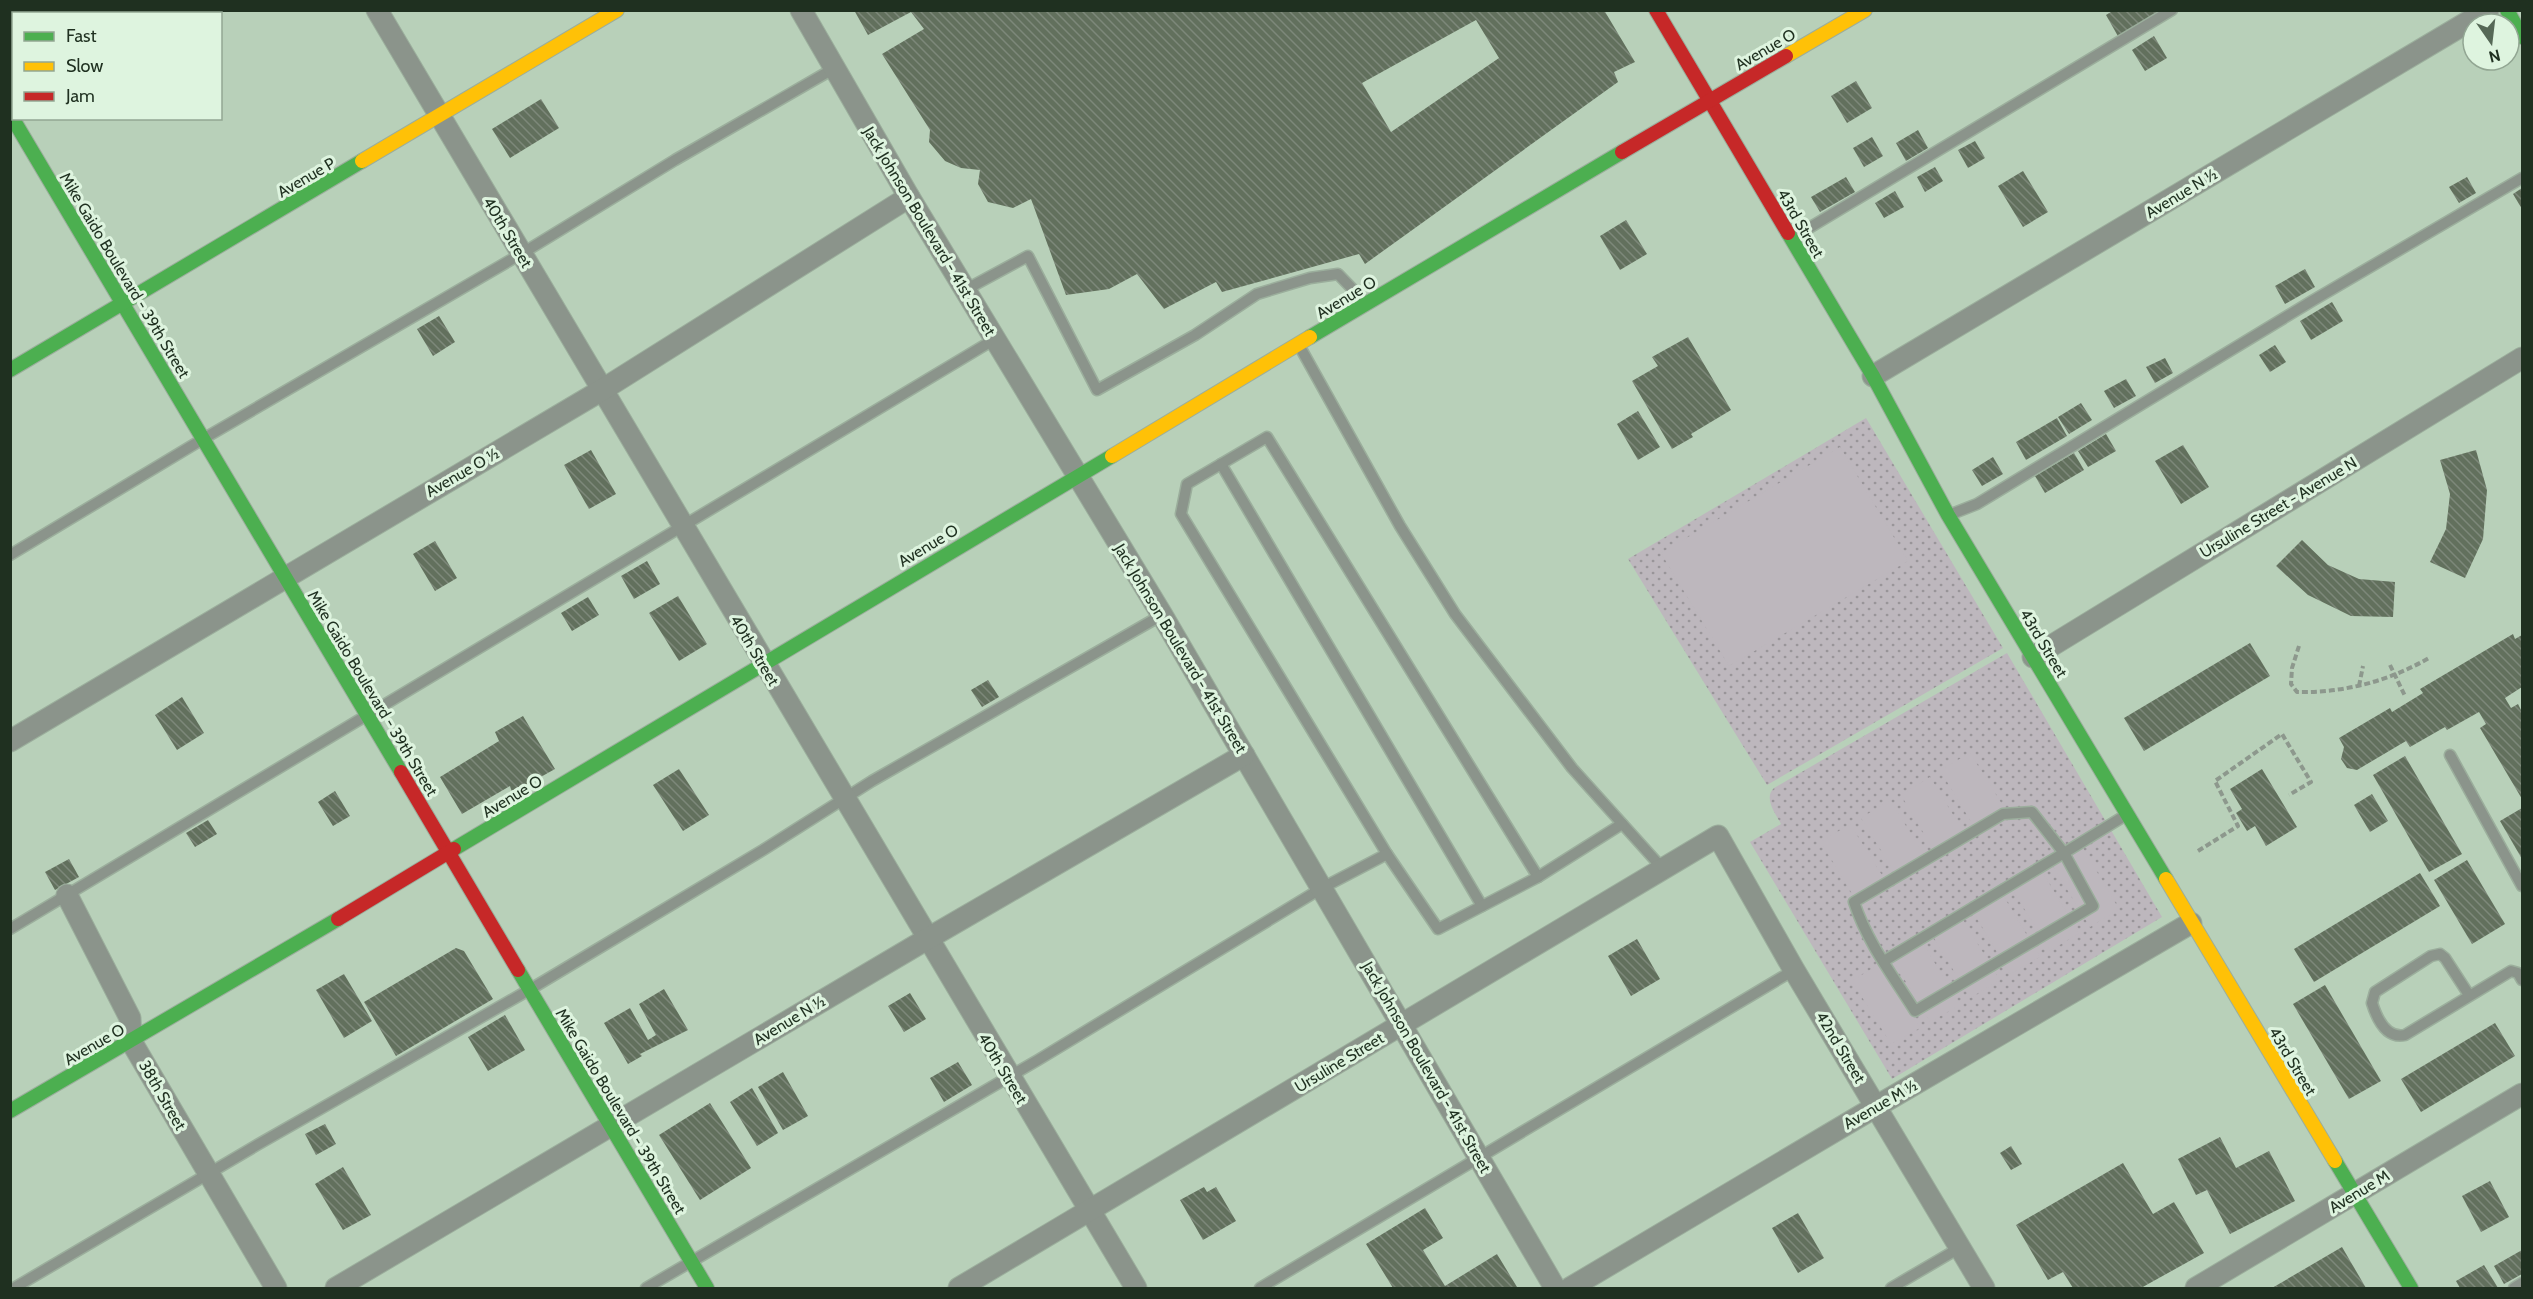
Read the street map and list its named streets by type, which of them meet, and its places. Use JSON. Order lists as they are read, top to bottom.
{
  "streets": {
    "main road": [
      "Avenue O",
      "Avenue P",
      "43rd Street",
      "Mike Gaido Boulevard - 39th Street"
    ],
    "street": [
      "Avenue N ½",
      "Jack Johnson Boulevard - 41st Street",
      "40th Street",
      "Avenue O ½",
      "Ursuline Street - Avenue N",
      "42nd Street",
      "Ursuline Street",
      "38th Street",
      "Avenue M ½",
      "Avenue M"
    ]
  },
  "crossings": [
    ["Avenue O", "43rd Street"],
    ["Avenue O", "Jack Johnson Boulevard - 41st Street"],
    ["Avenue O", "40th Street"],
    ["Avenue O", "Mike Gaido Boulevard - 39th Street"],
    ["Avenue O", "38th Street"],
    ["Avenue P", "40th Street"],
    ["Avenue P", "Mike Gaido Boulevard - 39th Street"],
    ["Avenue N ½", "43rd Street"],
    ["Avenue N ½", "Jack Johnson Boulevard - 41st Street"],
    ["Avenue N ½", "40th Street"],
    ["Avenue N ½", "Mike Gaido Boulevard - 39th Street"],
    ["43rd Street", "Ursuline Street - Avenue N"],
    ["43rd Street", "Avenue M ½"],
    ["43rd Street", "Avenue M"],
    ["Jack Johnson Boulevard - 41st Street", "Avenue O ½"],
    ["Jack Johnson Boulevard - 41st Street", "Ursuline Street"],
    ["40th Street", "Avenue O ½"],
    ["40th Street", "Ursuline Street"],
    ["Mike Gaido Boulevard - 39th Street", "Avenue O ½"],
    ["42nd Street", "Ursuline Street"],
    ["42nd Street", "Avenue M ½"]
  ],
  "legend": ["Fast", "Slow", "Jam"],
  "north": "bottom"
}
